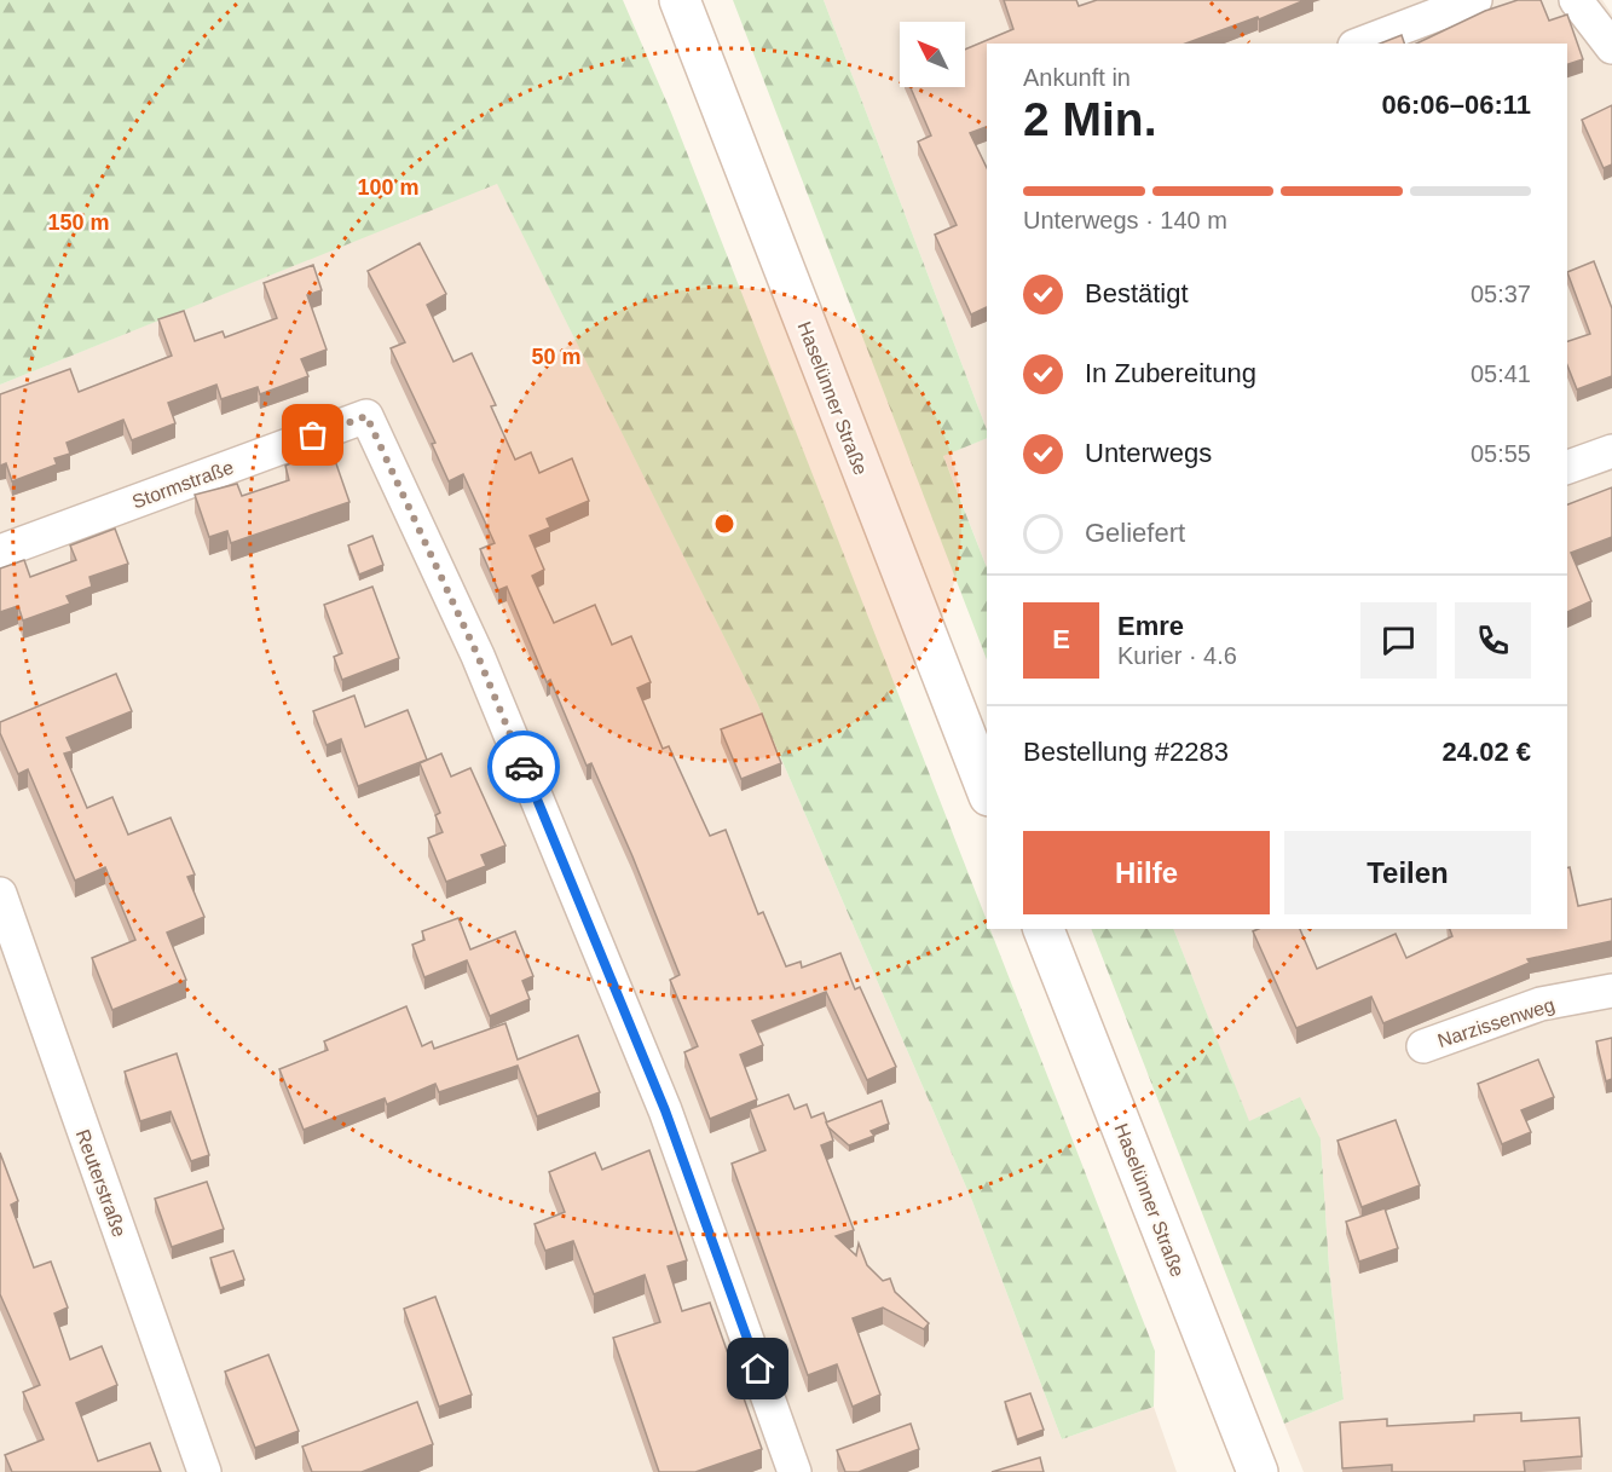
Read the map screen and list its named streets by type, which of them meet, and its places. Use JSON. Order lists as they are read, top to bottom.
{
  "streets": {
    "street": [
      "Haselünner Straße",
      "Stormstraße",
      "Narzissenweg",
      "Reuterstraße"
    ]
  },
  "north": "top left",
  "page": {
    "heading": ["2 Min.", "Ankunft in", "06:06–06:11"],
    "panel": [
      "Emre",
      "Kurier · 4.6",
      "Bestellung #2283",
      "24.02 €"
    ],
    "bar": "Unterwegs · 140 m",
    "list": [
      ["Bestätigt", "05:37"],
      ["In Zubereitung", "05:41"],
      ["Unterwegs", "05:55"],
      "Geliefert"
    ],
    "round": "E",
    "buttons": ["Hilfe", "Teilen"]
  },
  "rings": ["100 m", "150 m", "50 m"]
}
